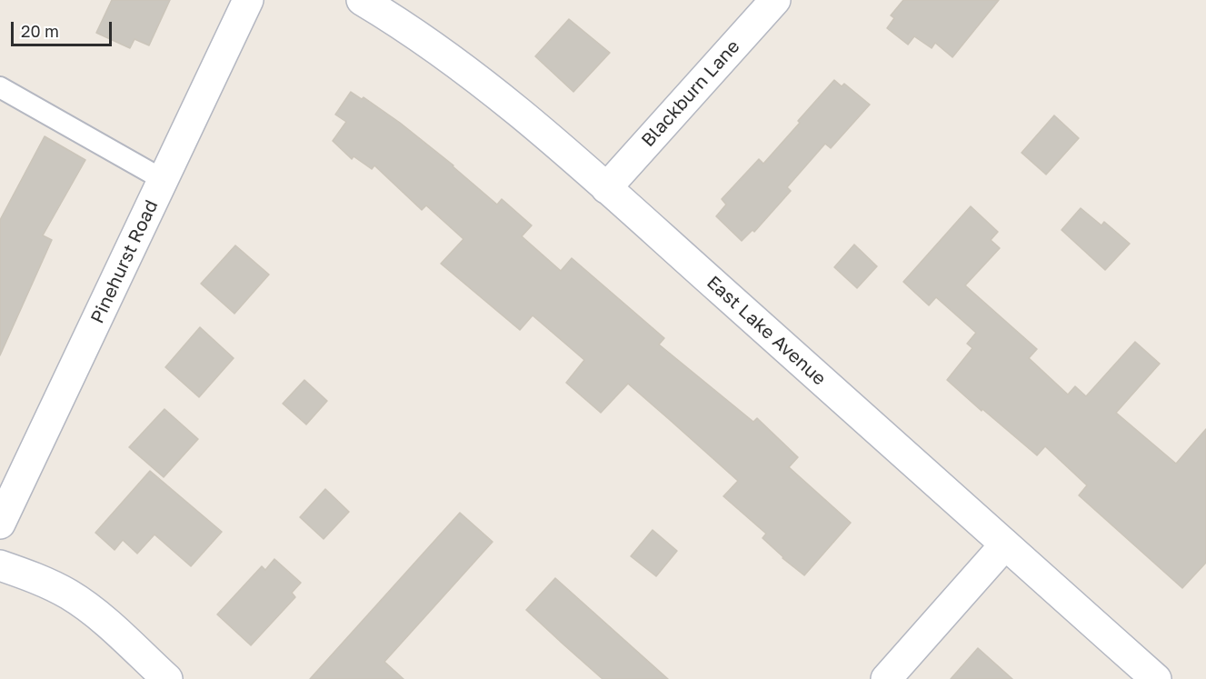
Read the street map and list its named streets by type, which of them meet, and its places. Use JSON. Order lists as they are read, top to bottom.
{
  "streets": {
    "street": ["Blackburn Lane", "Pinehurst Road", "East Lake Avenue"]
  },
  "crossings": [
    ["Blackburn Lane", "East Lake Avenue"]
  ],
  "scale_bar": "20 m"
}
